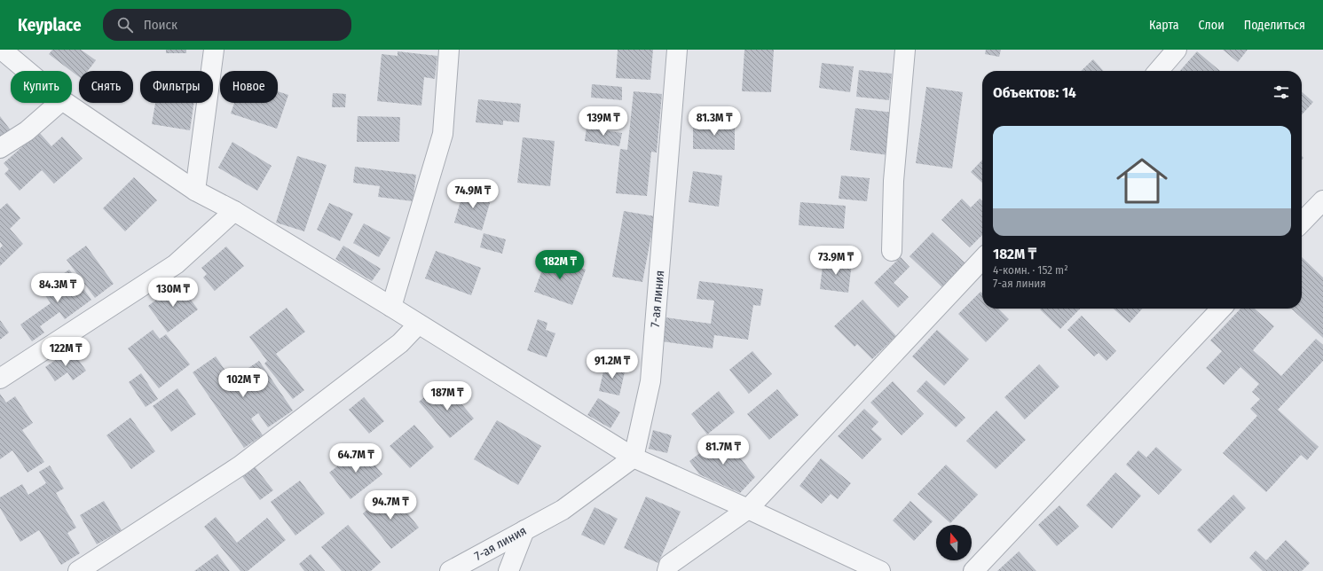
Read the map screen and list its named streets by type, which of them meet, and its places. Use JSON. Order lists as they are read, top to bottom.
{
  "streets": {
    "street": ["7-ая линия"]
  },
  "north": "top",
  "page": {
    "header": "Keyplace",
    "search": "Поиск",
    "nav": ["Карта", "Слои", "Поделиться"],
    "chip": [
      "Купить",
      "Снять",
      "Фильтры",
      "Новое"
    ],
    "heading": "Объектов: 14",
    "price": [
      "139M ₸",
      "81.3M ₸",
      "74.9M ₸",
      "73.9M ₸",
      "182M ₸",
      "84.3M ₸",
      "130M ₸",
      "122M ₸",
      "91.2M ₸",
      "102M ₸",
      "187M ₸",
      "81.7M ₸",
      "64.7M ₸",
      "94.7M ₸"
    ],
    "list": [
      {
        "name": "182M ₸",
        "note": "4-комн. · 152 m² · 7-ая линия"
      }
    ]
  }
}
